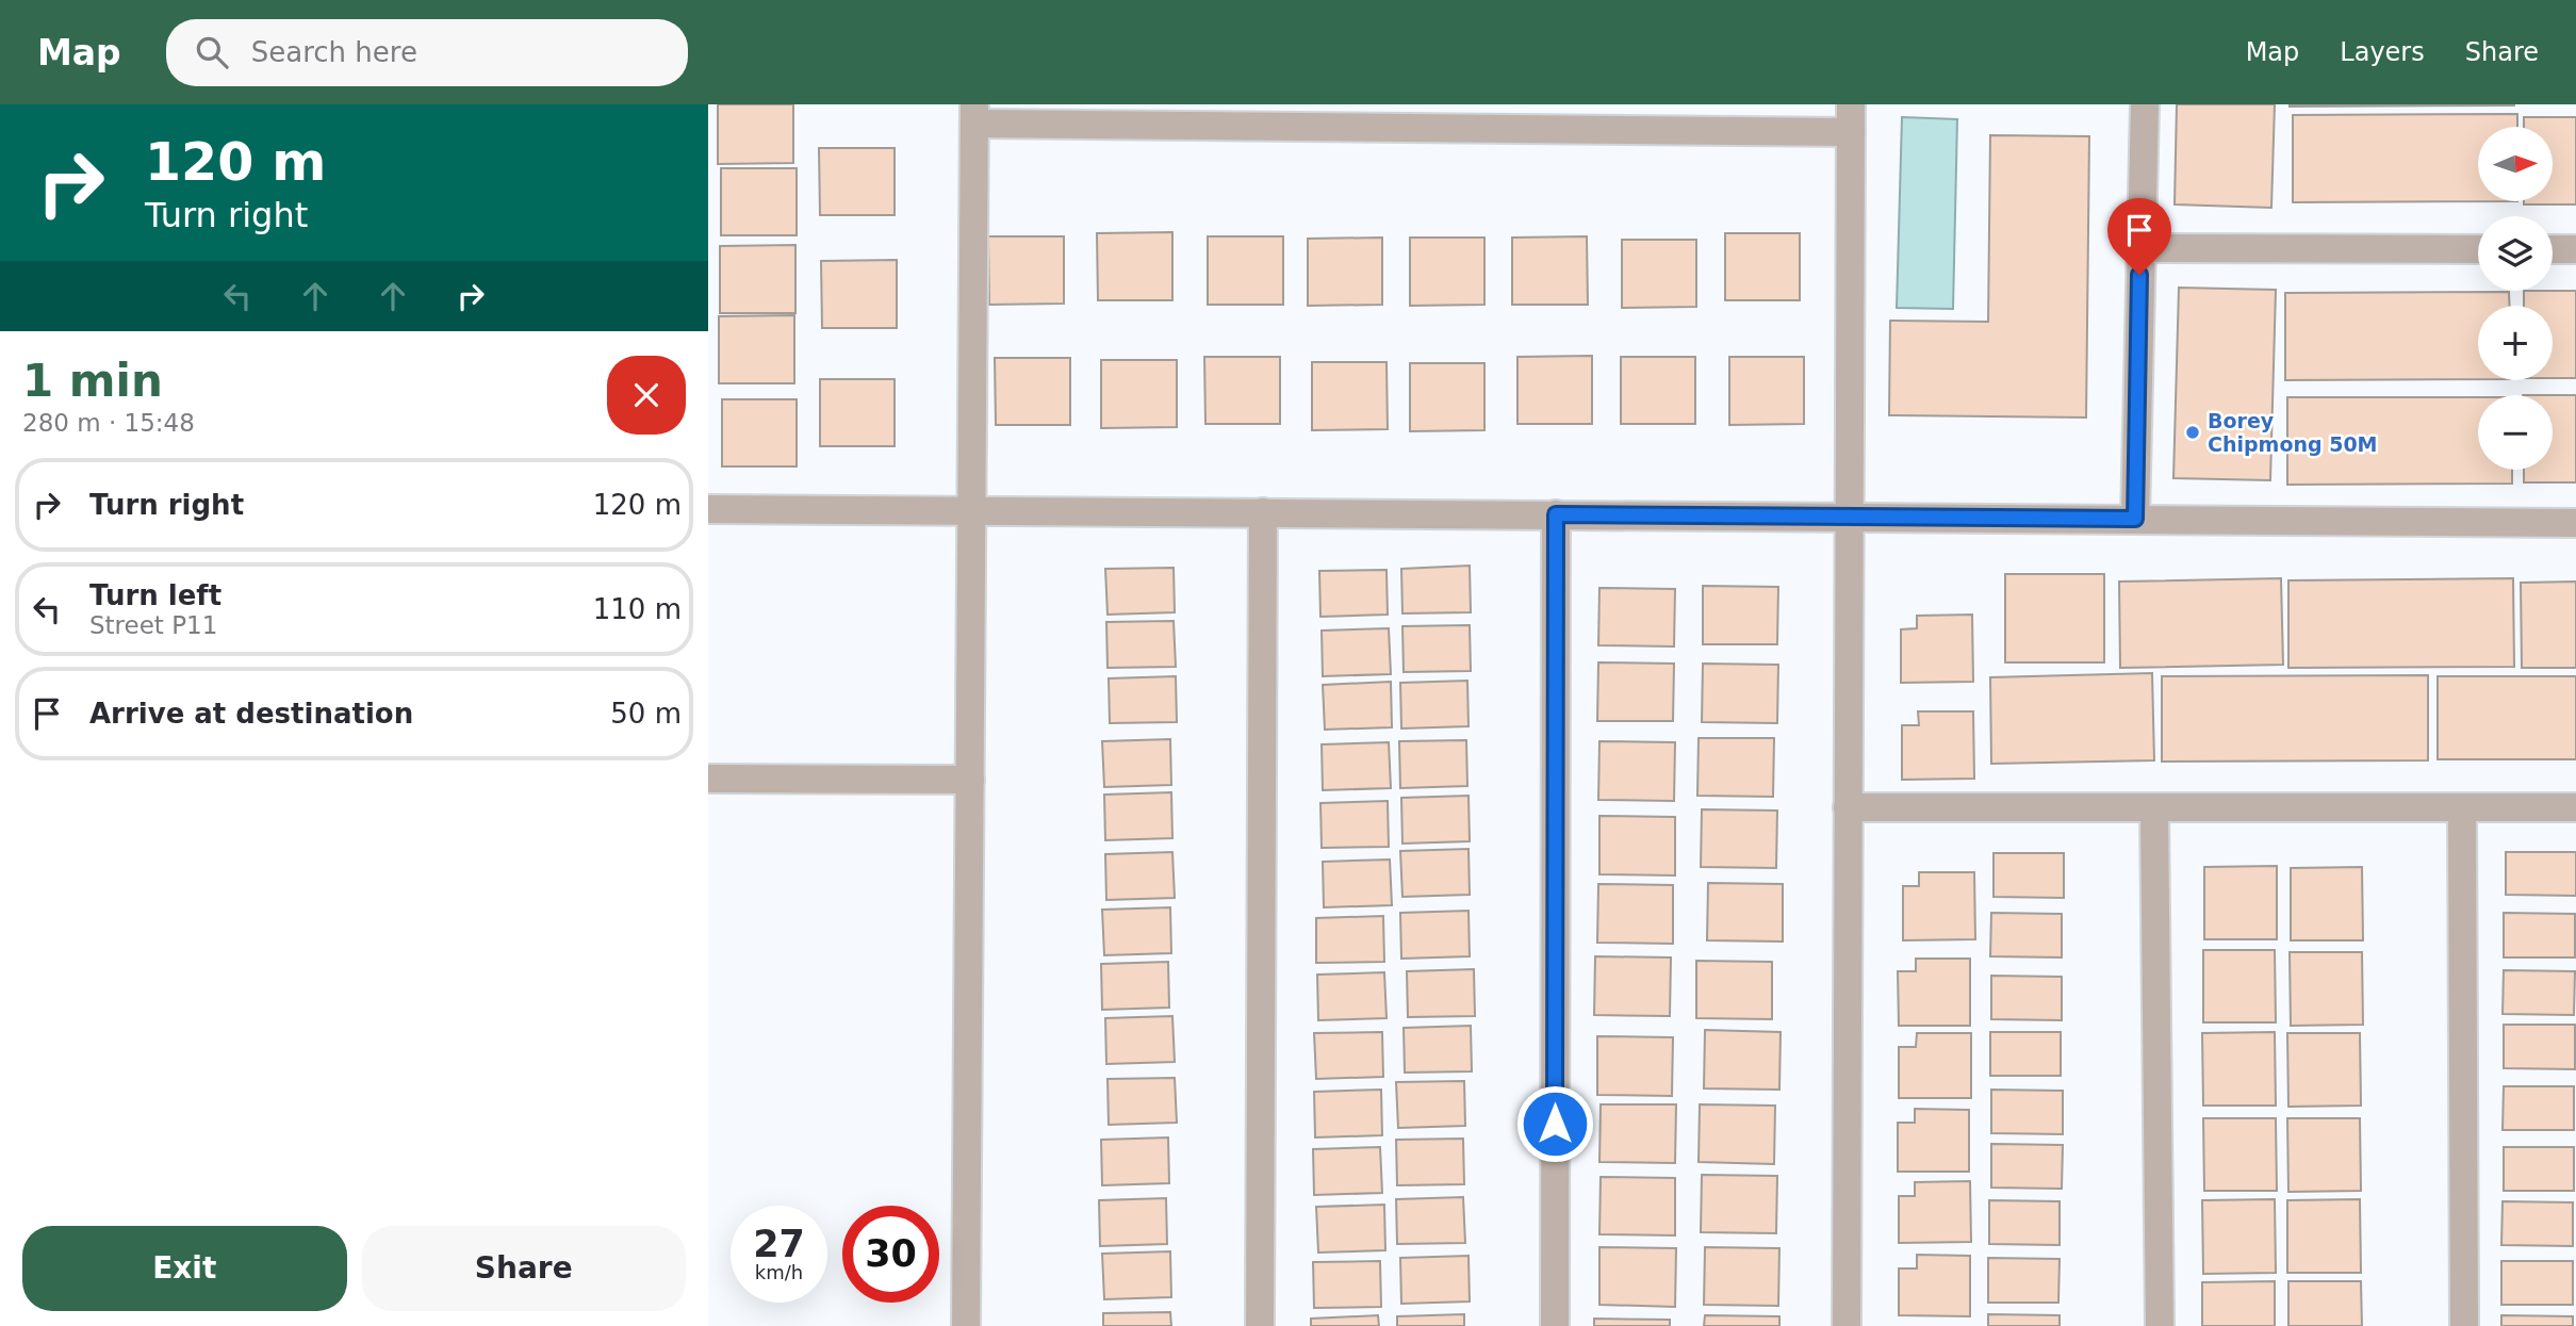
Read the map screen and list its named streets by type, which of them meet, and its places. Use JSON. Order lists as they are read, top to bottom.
{
  "places": ["Borey Chipmong 50M"],
  "north": "right",
  "page": {
    "header": "Map",
    "search": "Search here",
    "nav": ["Map", "Layers", "Share"],
    "turn": ["120 m", "Turn right"],
    "map_buttons": ["+", "−"],
    "heading": ["1 min", "280 m · 15:48"],
    "list": [
      {
        "name": "Turn right",
        "value": "120 m"
      },
      {
        "name": "Turn left",
        "note": "Street P11",
        "value": "110 m"
      },
      {
        "name": "Arrive at destination",
        "value": "50 m"
      }
    ],
    "speed": "27 km/h",
    "limit": "30",
    "buttons": ["Exit", "Share"]
  }
}
